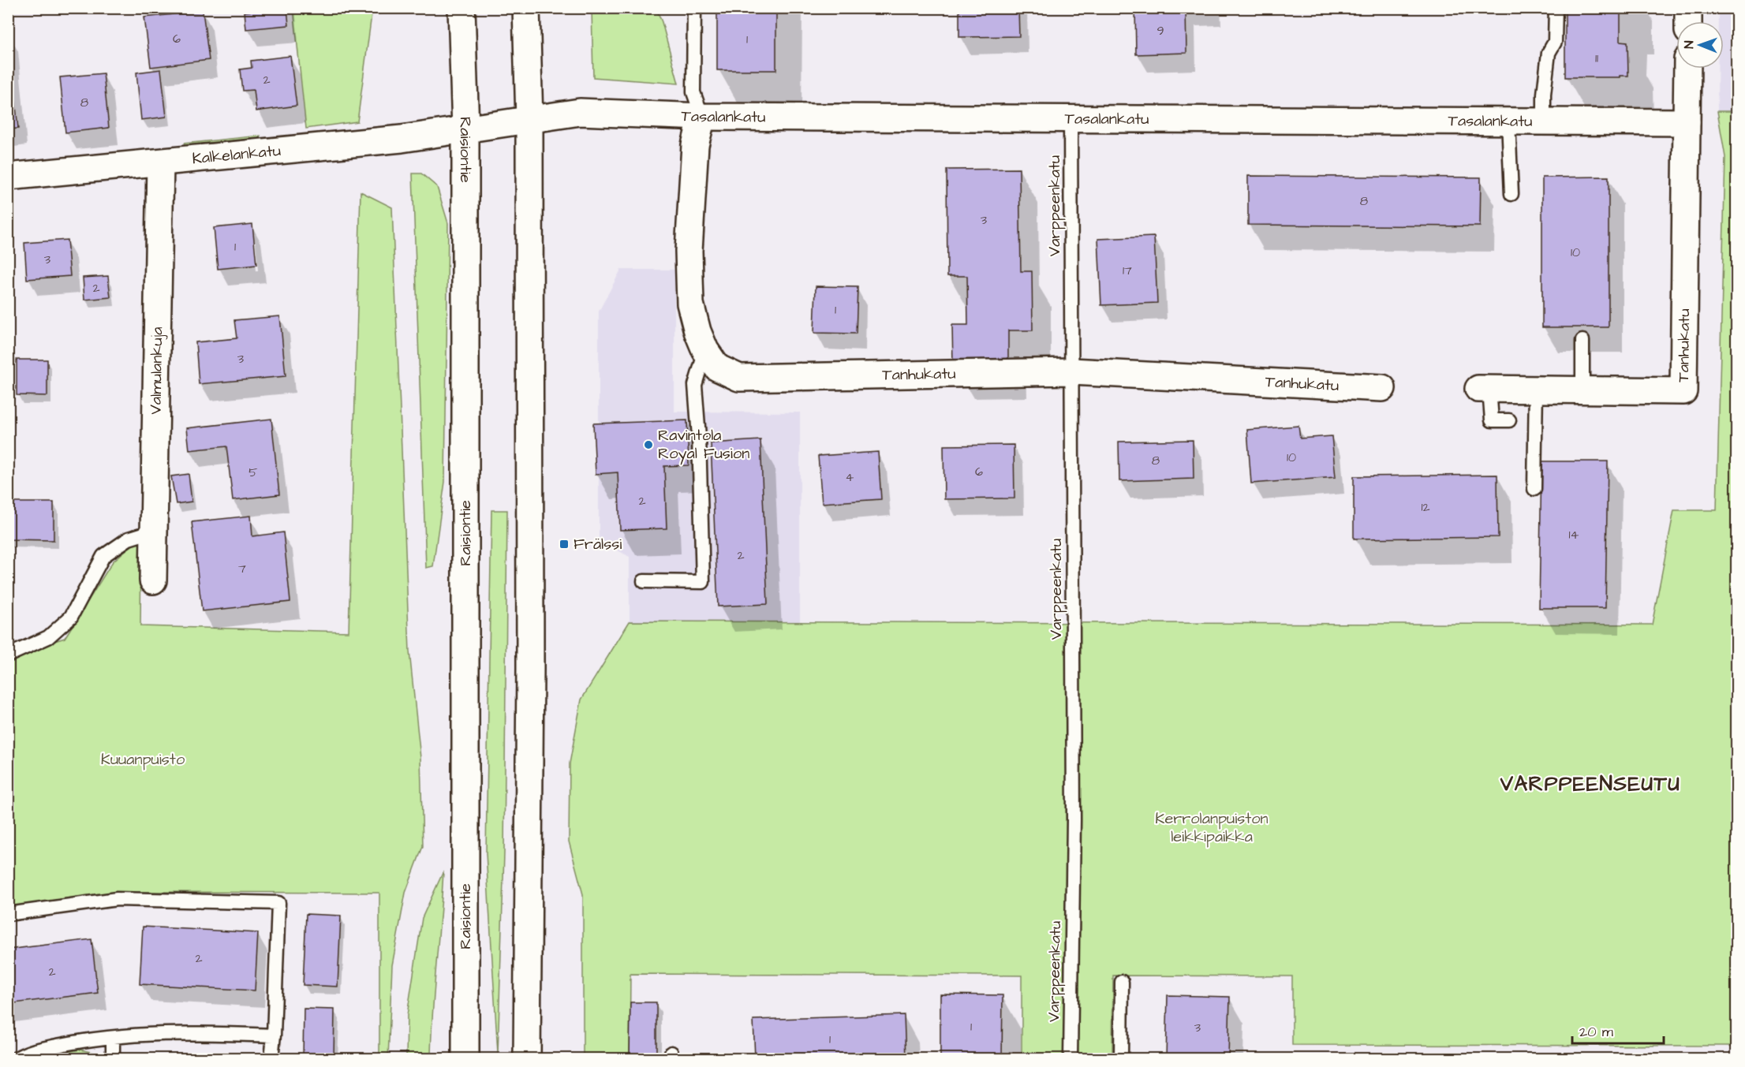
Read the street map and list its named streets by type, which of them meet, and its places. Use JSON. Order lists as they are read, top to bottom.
{
  "streets": {
    "street": [
      "Tasalankatu",
      "Raisiontie",
      "Kalkelankatu",
      "Tanhukatu",
      "Valmulankuja"
    ],
    "lane": ["Varppeenkatu"]
  },
  "crossings": [
    ["Tasalankatu", "Raisiontie"],
    ["Tasalankatu", "Kalkelankatu"],
    ["Tasalankatu", "Varppeenkatu"],
    ["Tasalankatu", "Tanhukatu"],
    ["Raisiontie", "Kalkelankatu"],
    ["Kalkelankatu", "Valmulankuja"],
    ["Varppeenkatu", "Tanhukatu"]
  ],
  "districts": ["VARPPEENSEUTU"],
  "parks": ["Kuuanpuisto", "Kerrolanpuiston leikkipaikka"],
  "places": {
    "other": ["Ravintola Royal Fusion"],
    "transit": ["Frälssi"]
  },
  "house_numbers": [
    "9",
    "6",
    "1",
    "11",
    "2",
    "8",
    "8",
    "3",
    "1",
    "10",
    "3",
    "17",
    "2",
    "1",
    "3",
    "10",
    "8",
    "6",
    "5",
    "4",
    "2",
    "12",
    "14",
    "2",
    "7",
    "2",
    "2",
    "1",
    "3",
    "1"
  ],
  "scale_bar": "20 m",
  "north": "left"
}
